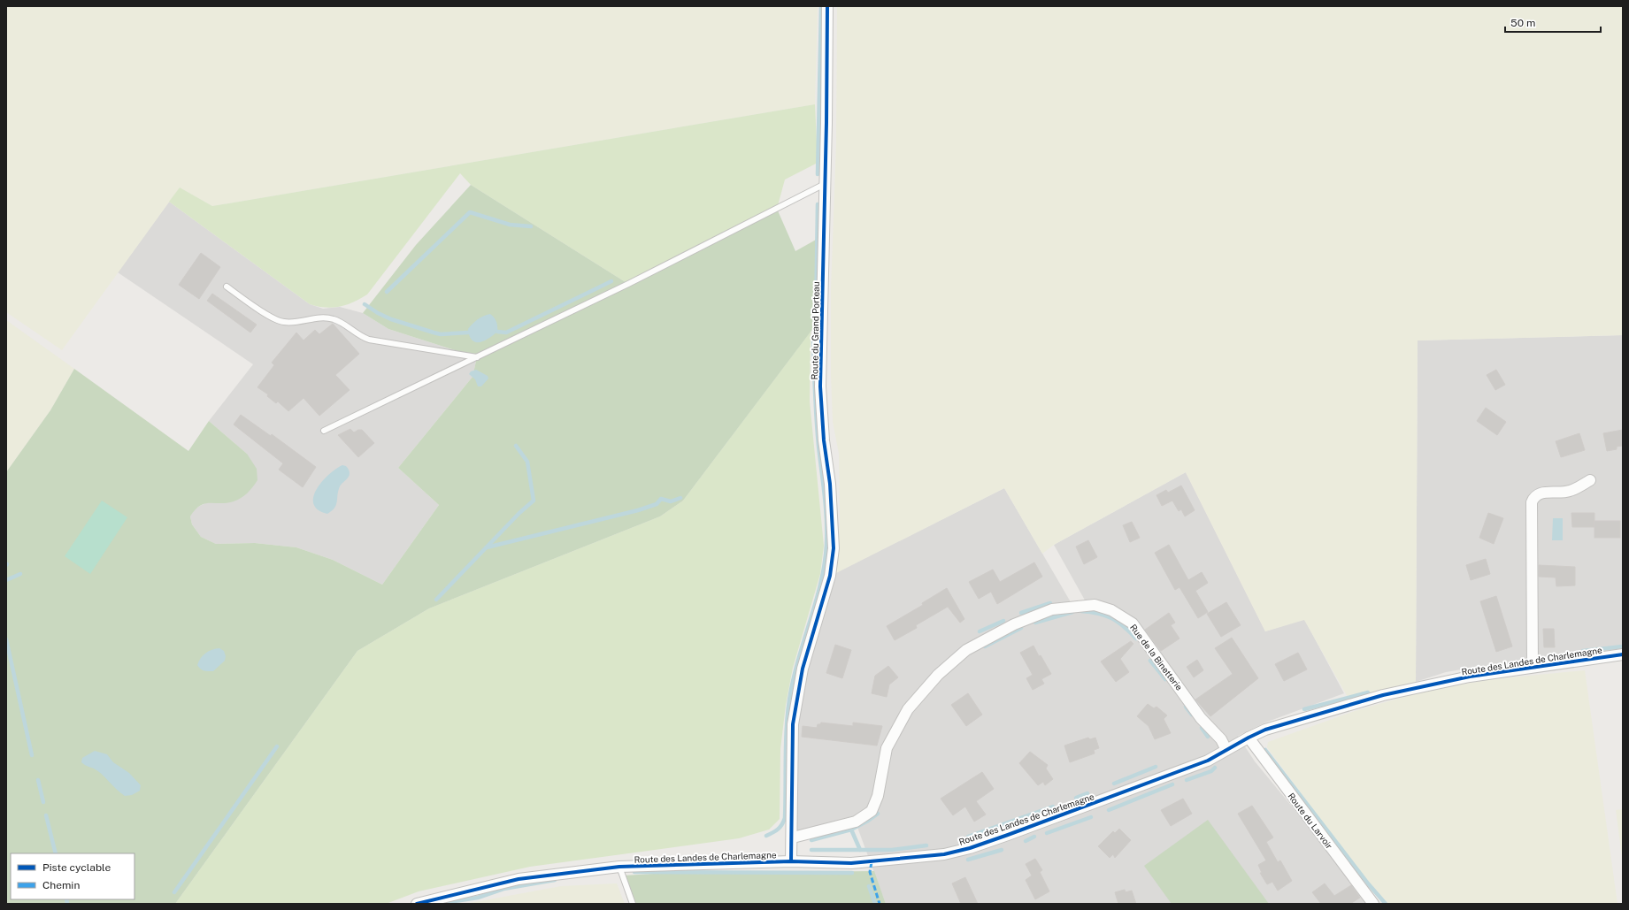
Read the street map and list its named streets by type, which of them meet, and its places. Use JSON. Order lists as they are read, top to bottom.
{
  "streets": {
    "street": [
      "Route du Grand Porteau",
      "Rue de la Binetterie",
      "Route des Landes de Charlemagne",
      "Route du Larvoir"
    ]
  },
  "crossings": [
    ["Route du Grand Porteau", "Rue de la Binetterie"],
    ["Route du Grand Porteau", "Route des Landes de Charlemagne"],
    ["Rue de la Binetterie", "Route des Landes de Charlemagne"],
    ["Route des Landes de Charlemagne", "Route du Larvoir"]
  ],
  "legend": ["Piste cyclable", "Chemin"],
  "scale_bar": "50 m"
}
